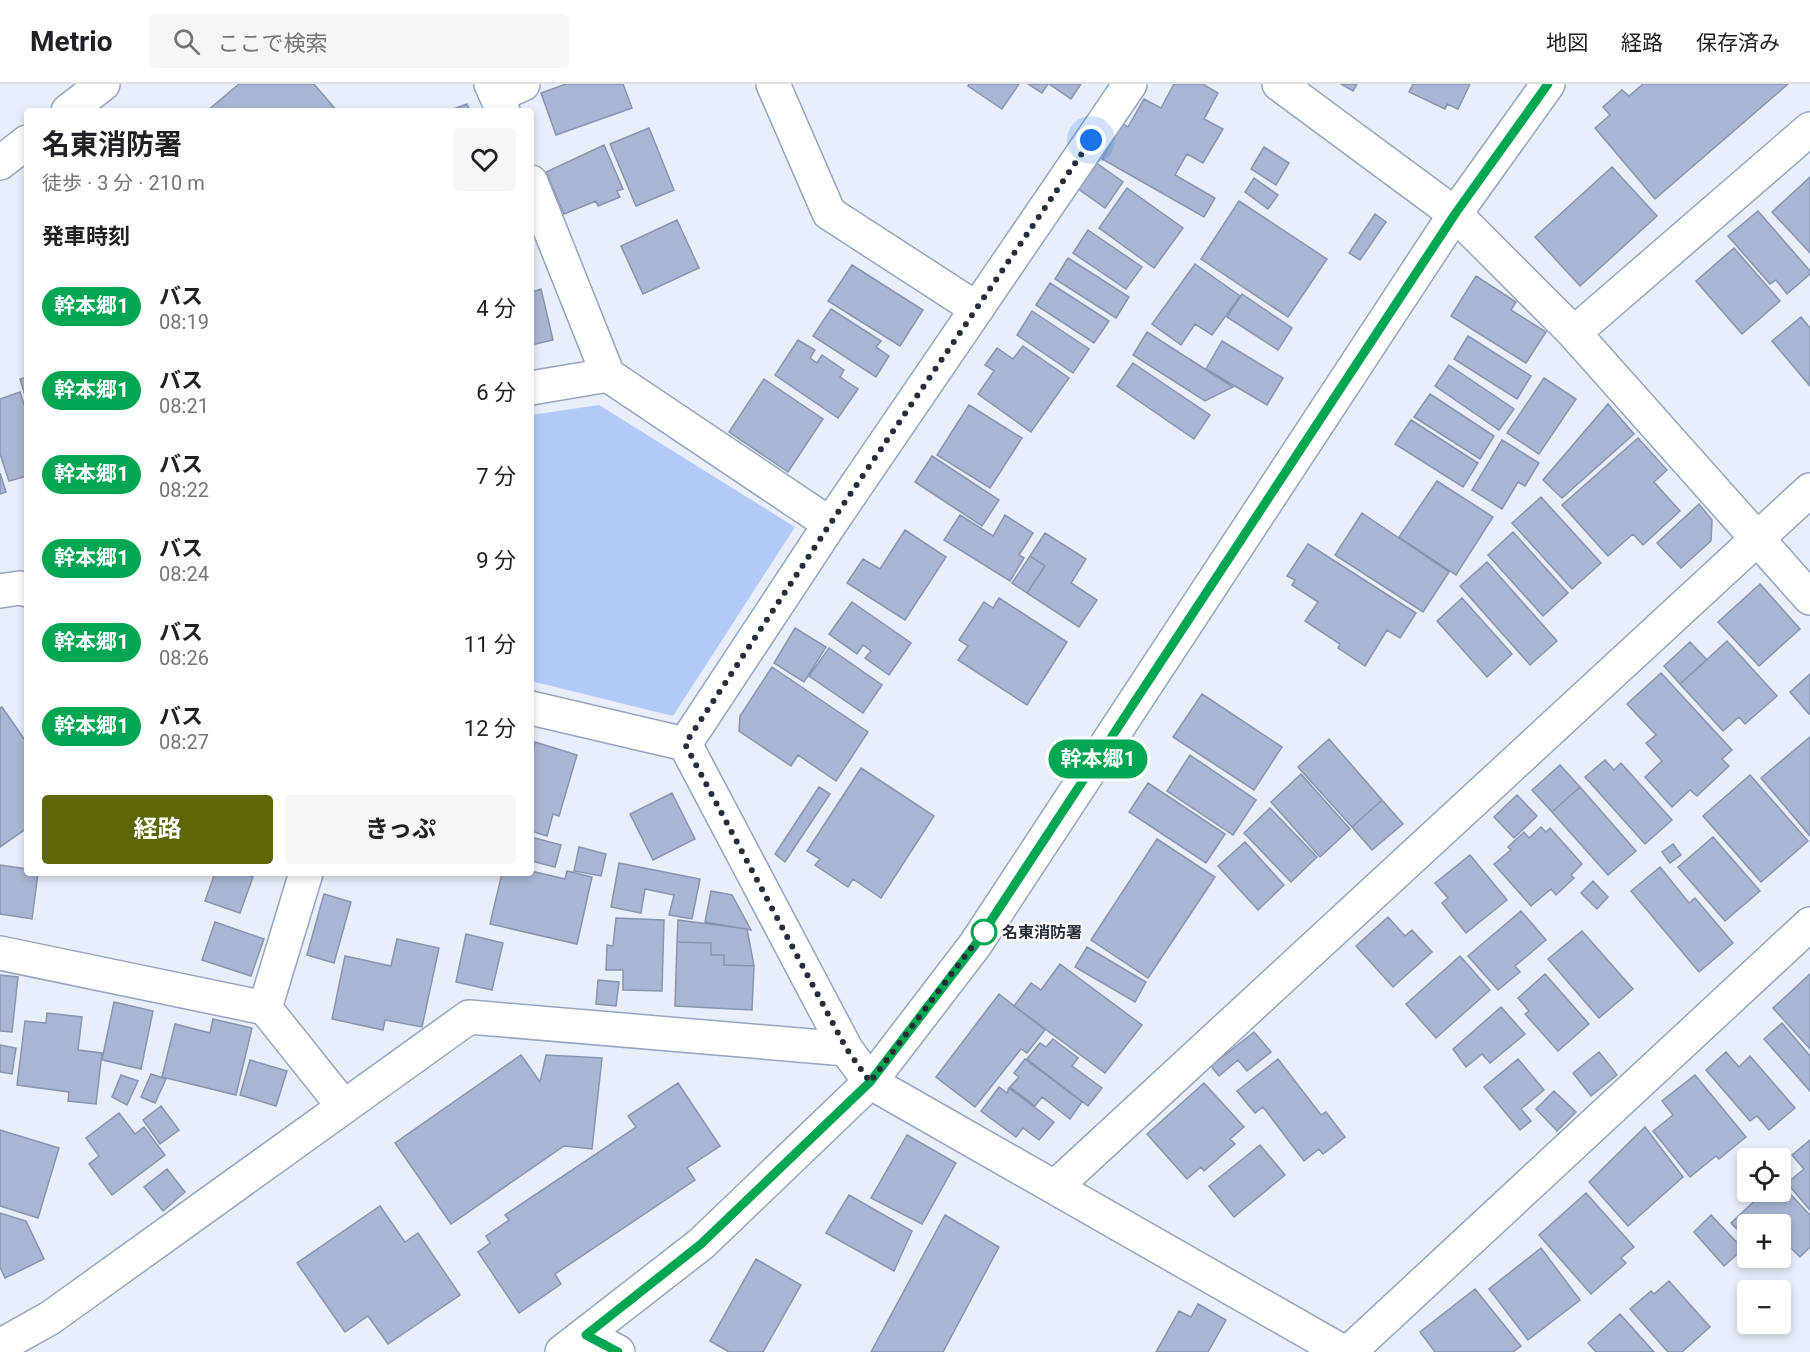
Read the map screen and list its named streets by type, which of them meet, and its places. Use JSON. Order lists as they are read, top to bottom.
{
  "places": ["名東消防署"],
  "lines": ["bus line 幹本郷1"],
  "page": {
    "header": "Metrio",
    "search": "ここで検索",
    "nav": ["地図", "経路", "保存済み"],
    "on_map": "幹本郷1",
    "heading": [
      ["名東消防署", "徒歩 · 3 分 · 210 m"],
      "発車時刻"
    ],
    "list": [
      {
        "mark": "幹本郷1",
        "name": "バス",
        "note": "08:19",
        "value": "4 分"
      },
      {
        "mark": "幹本郷1",
        "name": "バス",
        "note": "08:21",
        "value": "6 分"
      },
      {
        "mark": "幹本郷1",
        "name": "バス",
        "note": "08:22",
        "value": "7 分"
      },
      {
        "mark": "幹本郷1",
        "name": "バス",
        "note": "08:24",
        "value": "9 分"
      },
      {
        "mark": "幹本郷1",
        "name": "バス",
        "note": "08:26",
        "value": "11 分"
      },
      {
        "mark": "幹本郷1",
        "name": "バス",
        "note": "08:27",
        "value": "12 分"
      }
    ],
    "buttons": ["経路", "きっぷ"],
    "map_buttons": ["+", "−"]
  }
}
